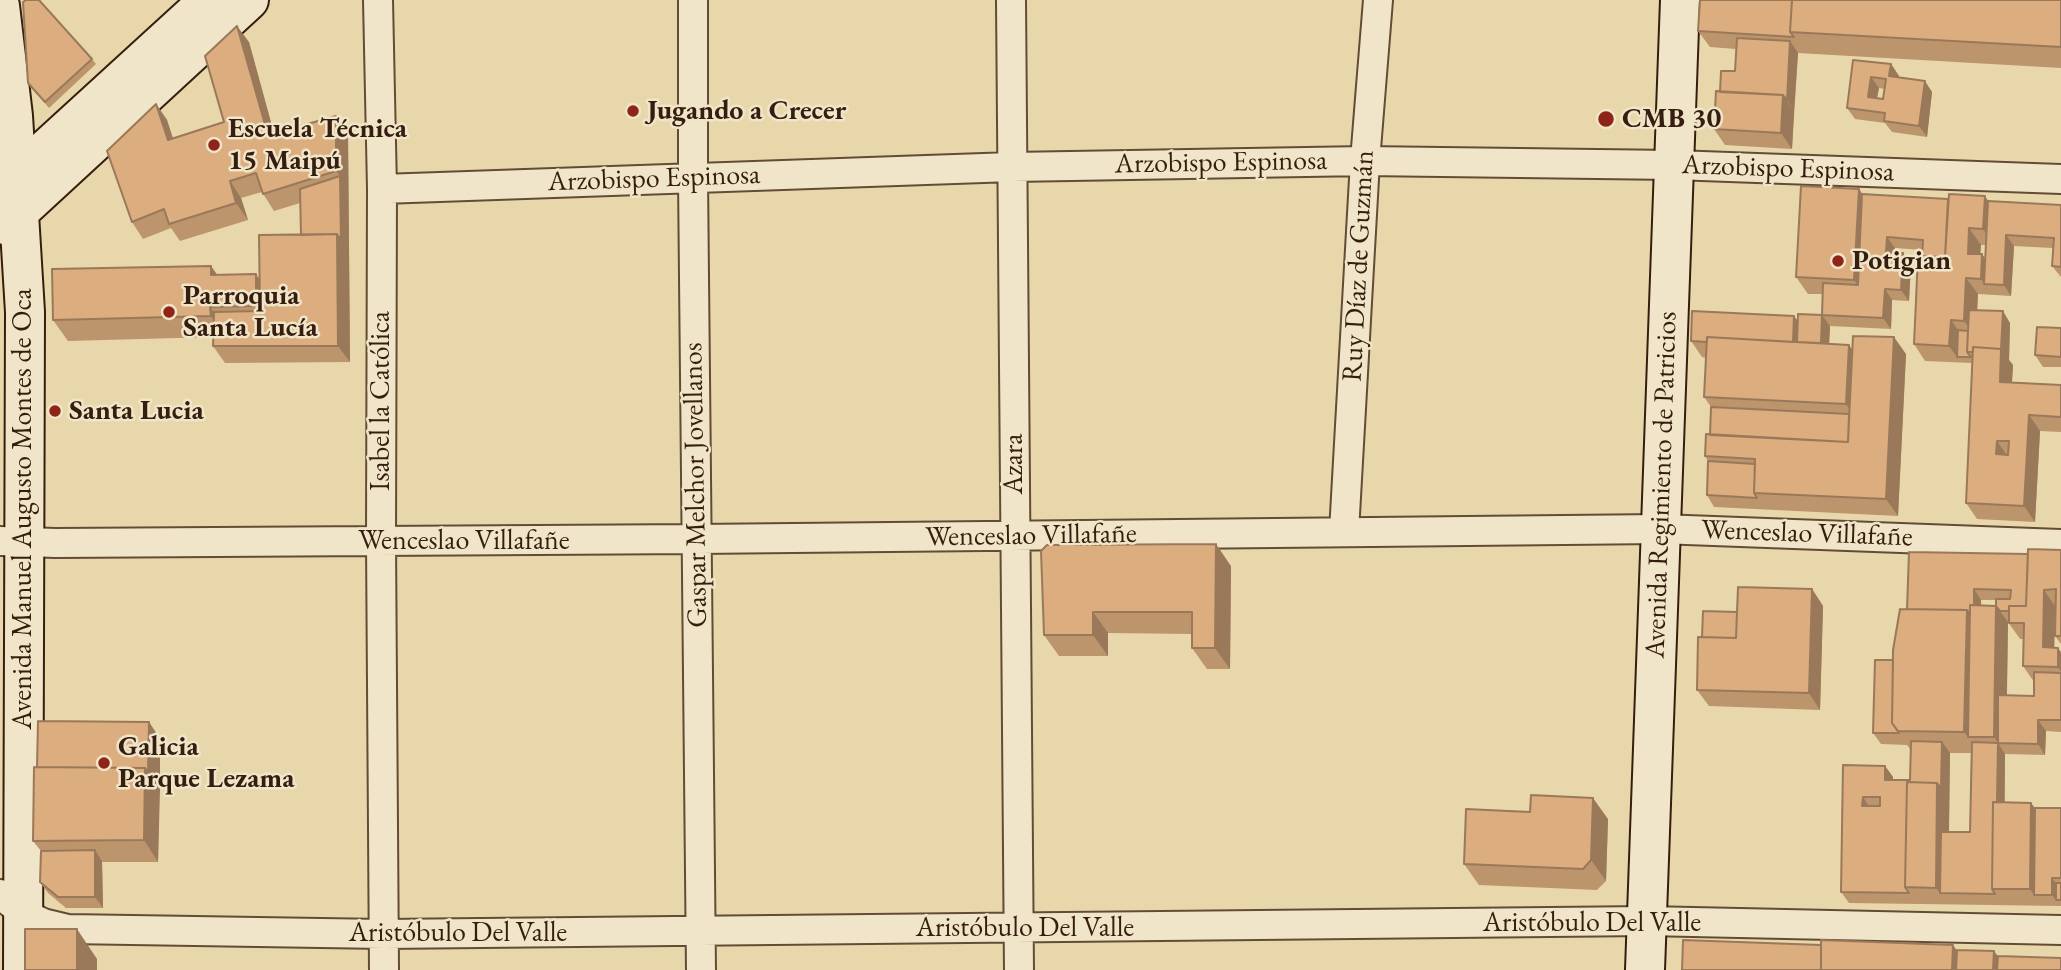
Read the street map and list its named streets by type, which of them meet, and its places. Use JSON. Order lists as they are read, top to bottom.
{
  "streets": {
    "main road": ["Avenida Regimiento de Patricios", "Avenida Manuel Augusto Montes de Oca"],
    "street": [
      "Arzobispo Espinosa",
      "Ruy Díaz de Guzmán",
      "Isabel la Católica",
      "Azara",
      "Gaspar Melchor Jovellanos",
      "Wenceslao Villafañe",
      "Aristóbulo Del Valle"
    ]
  },
  "crossings": [
    ["Arzobispo Espinosa", "Ruy Díaz de Guzmán"],
    ["Arzobispo Espinosa", "Isabel la Católica"],
    ["Arzobispo Espinosa", "Azara"],
    ["Arzobispo Espinosa", "Gaspar Melchor Jovellanos"],
    ["Arzobispo Espinosa", "Avenida Regimiento de Patricios"],
    ["Ruy Díaz de Guzmán", "Wenceslao Villafañe"],
    ["Isabel la Católica", "Wenceslao Villafañe"],
    ["Isabel la Católica", "Aristóbulo Del Valle"],
    ["Azara", "Wenceslao Villafañe"],
    ["Azara", "Aristóbulo Del Valle"],
    ["Gaspar Melchor Jovellanos", "Wenceslao Villafañe"],
    ["Gaspar Melchor Jovellanos", "Aristóbulo Del Valle"],
    ["Avenida Regimiento de Patricios", "Wenceslao Villafañe"],
    ["Avenida Regimiento de Patricios", "Aristóbulo Del Valle"],
    ["Avenida Manuel Augusto Montes de Oca", "Wenceslao Villafañe"],
    ["Avenida Manuel Augusto Montes de Oca", "Aristóbulo Del Valle"]
  ],
  "places": [
    "Jugando a Crecer",
    "CMB 30",
    "Escuela Técnica 15 Maipú",
    "Potigian",
    "Parroquia Santa Lucía",
    "Santa Lucia",
    "Galicia Parque Lezama"
  ]
}
